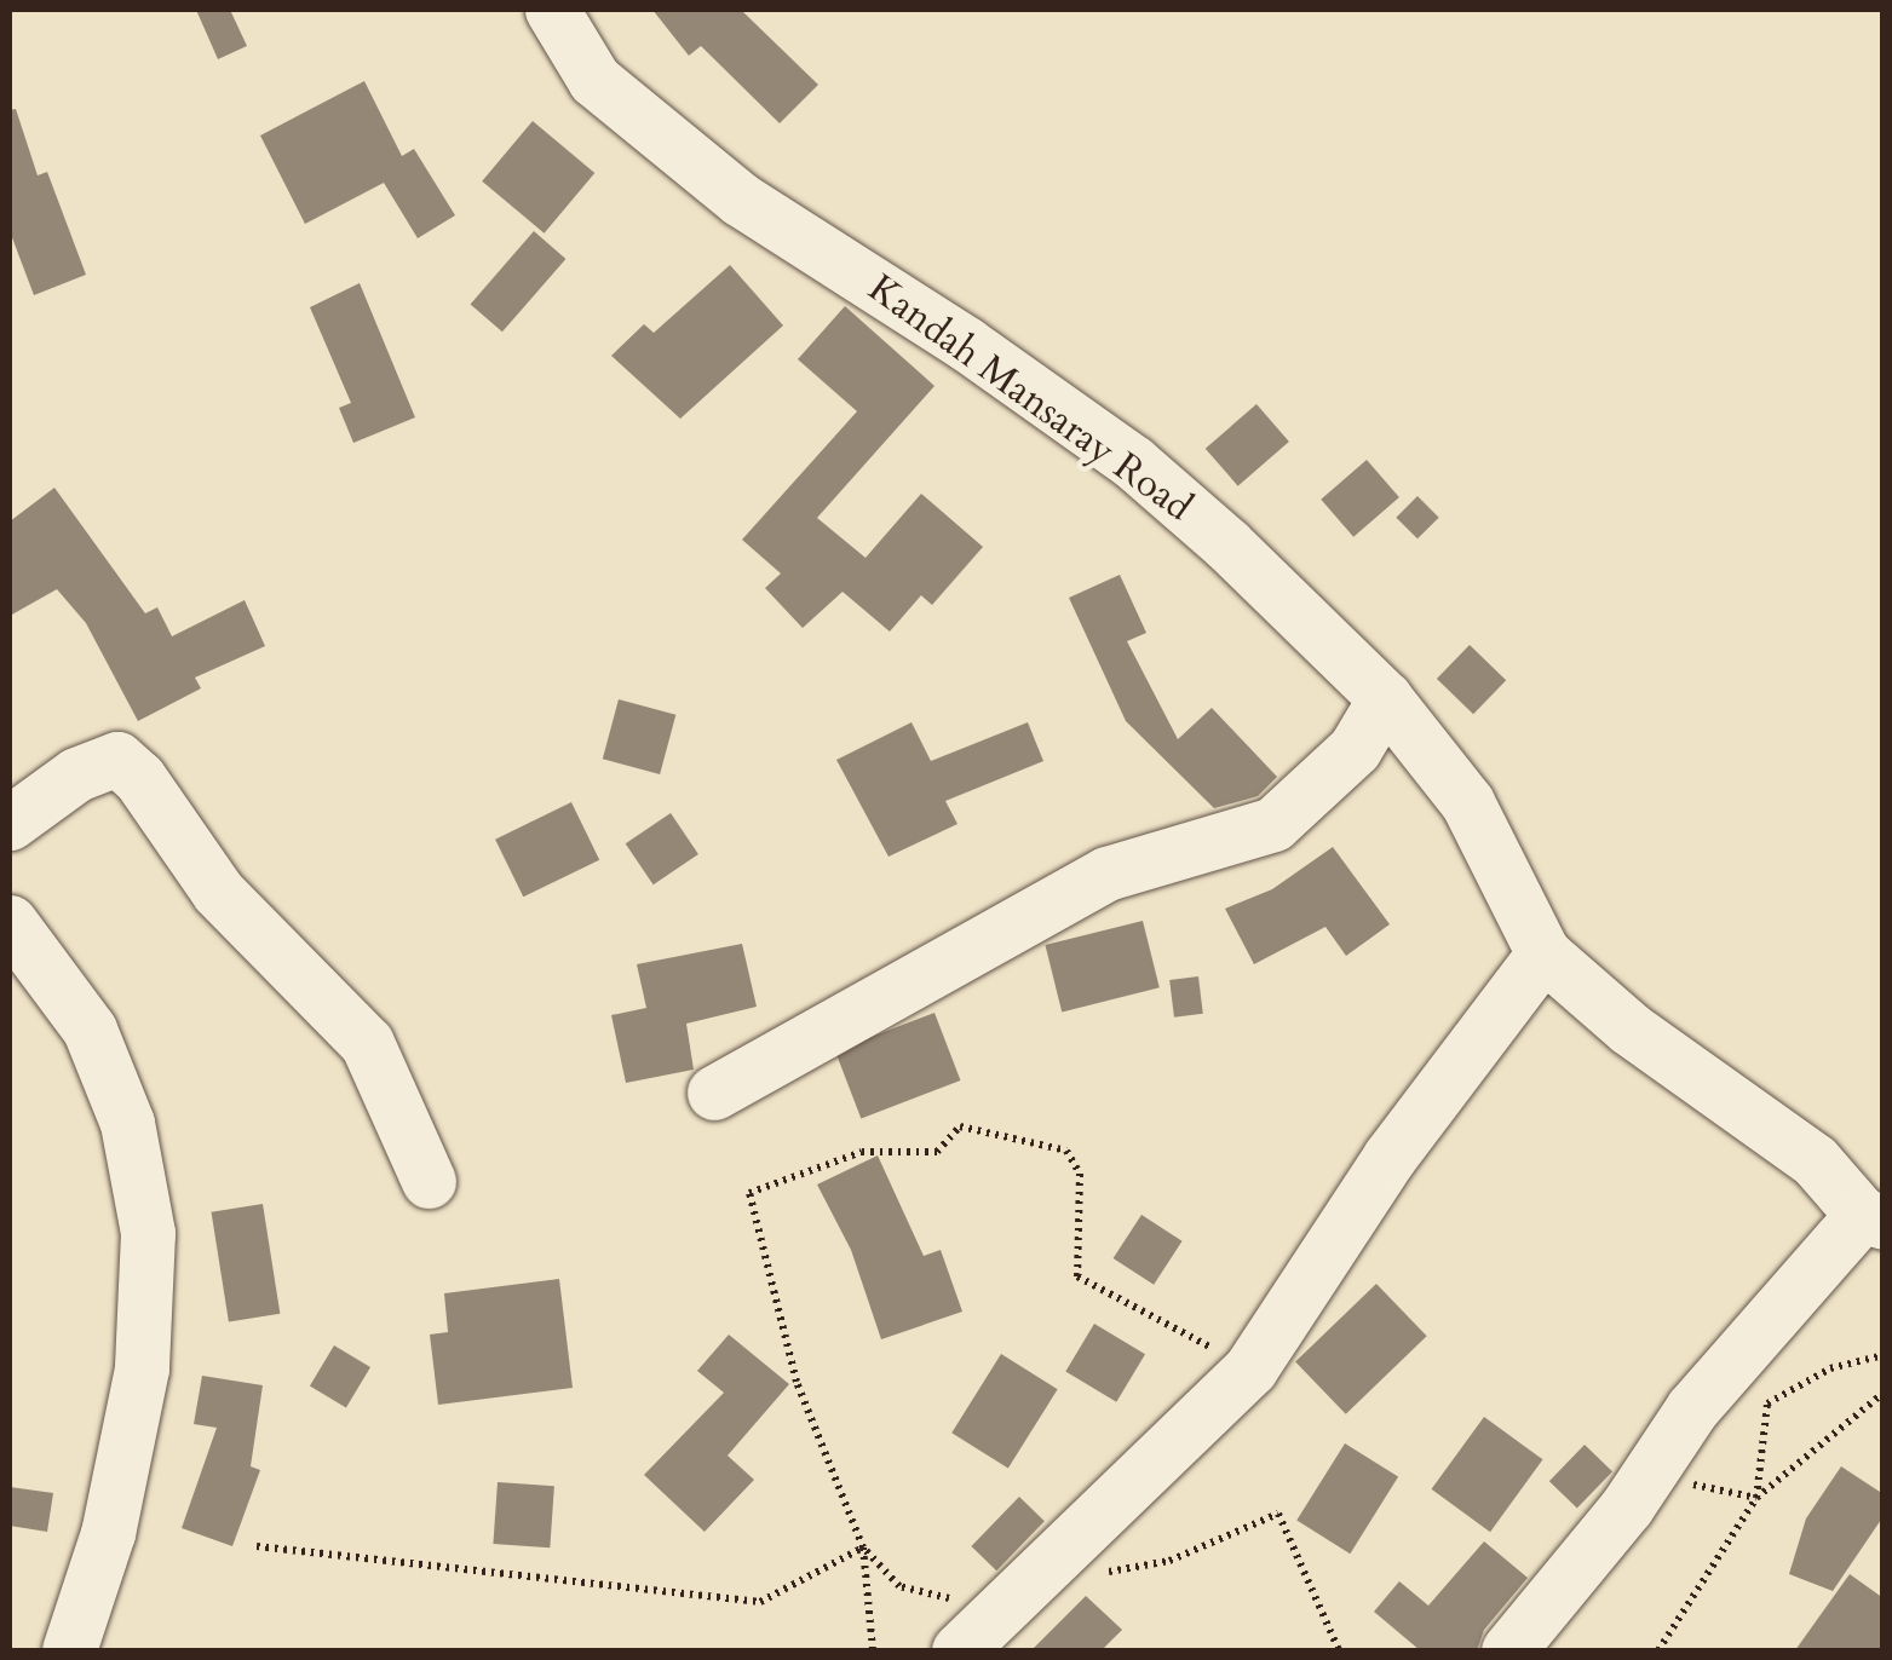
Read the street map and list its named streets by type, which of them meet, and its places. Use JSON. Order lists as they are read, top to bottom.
{
  "streets": {
    "street": ["Kandah Mansaray Road"]
  }
}
